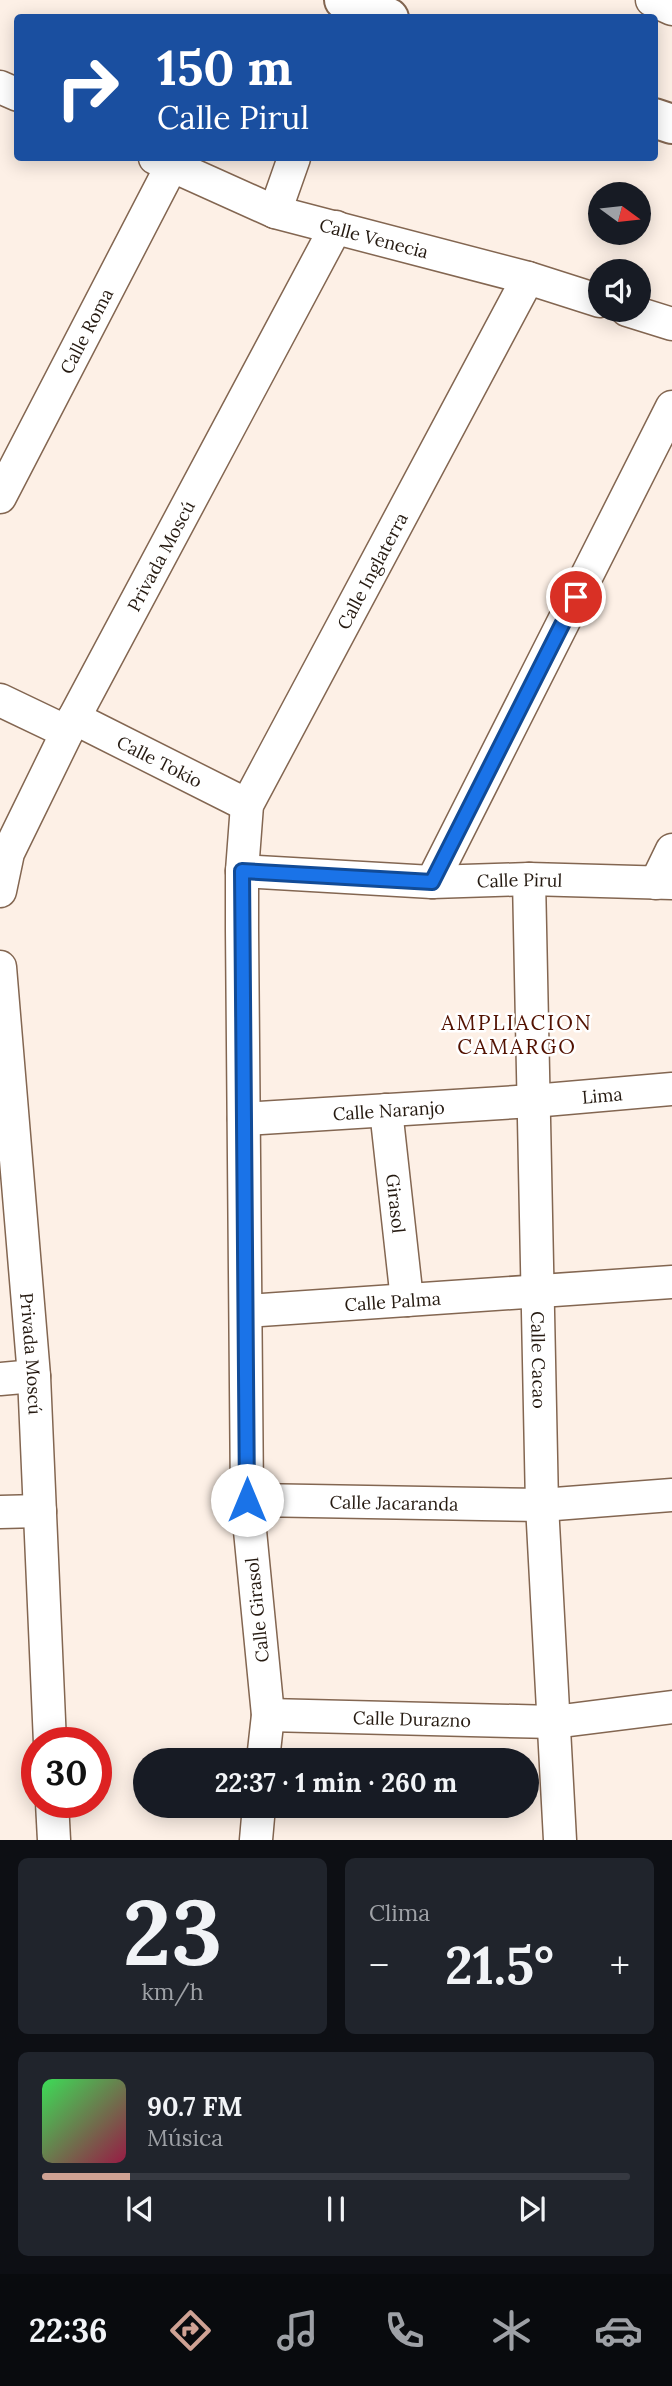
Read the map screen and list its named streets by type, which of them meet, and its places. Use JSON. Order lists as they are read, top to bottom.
{
  "streets": {
    "street": [
      "Calle Venecia",
      "Calle Roma",
      "Privada Moscú",
      "Calle Inglaterra",
      "Calle Tokio",
      "Calle Pirul",
      "Lima",
      "Calle Naranjo",
      "Girasol",
      "Calle Palma",
      "Calle Cacao",
      "Calle Jacaranda",
      "Calle Girasol",
      "Calle Durazno"
    ]
  },
  "crossings": [
    ["Calle Venecia", "Calle Roma"],
    ["Calle Venecia", "Privada Moscú"],
    ["Calle Venecia", "Calle Inglaterra"],
    ["Privada Moscú", "Calle Tokio"],
    ["Calle Inglaterra", "Calle Tokio"],
    ["Calle Inglaterra", "Calle Pirul"],
    ["Calle Inglaterra", "Calle Girasol"],
    ["Calle Pirul", "Calle Cacao"],
    ["Calle Pirul", "Calle Girasol"],
    ["Lima", "Calle Naranjo"],
    ["Lima", "Calle Cacao"],
    ["Calle Naranjo", "Girasol"],
    ["Calle Naranjo", "Calle Cacao"],
    ["Calle Naranjo", "Calle Girasol"],
    ["Girasol", "Calle Palma"],
    ["Calle Palma", "Calle Cacao"],
    ["Calle Palma", "Calle Girasol"],
    ["Calle Cacao", "Calle Jacaranda"],
    ["Calle Cacao", "Calle Durazno"],
    ["Calle Jacaranda", "Calle Girasol"],
    ["Calle Girasol", "Calle Durazno"]
  ],
  "districts": ["AMPLIACION CAMARGO"],
  "north": "right",
  "page": {
    "turn": ["150 m", "Calle Pirul"],
    "limit": "30",
    "trip": "22:37 · 1 min · 260 m",
    "tile": [
      ["23", "km/h"],
      "Clima"
    ],
    "heat": ["−", "21.5°", "+"],
    "song": ["90.7 FM", "Música"],
    "tabs": "22:36"
  }
}
